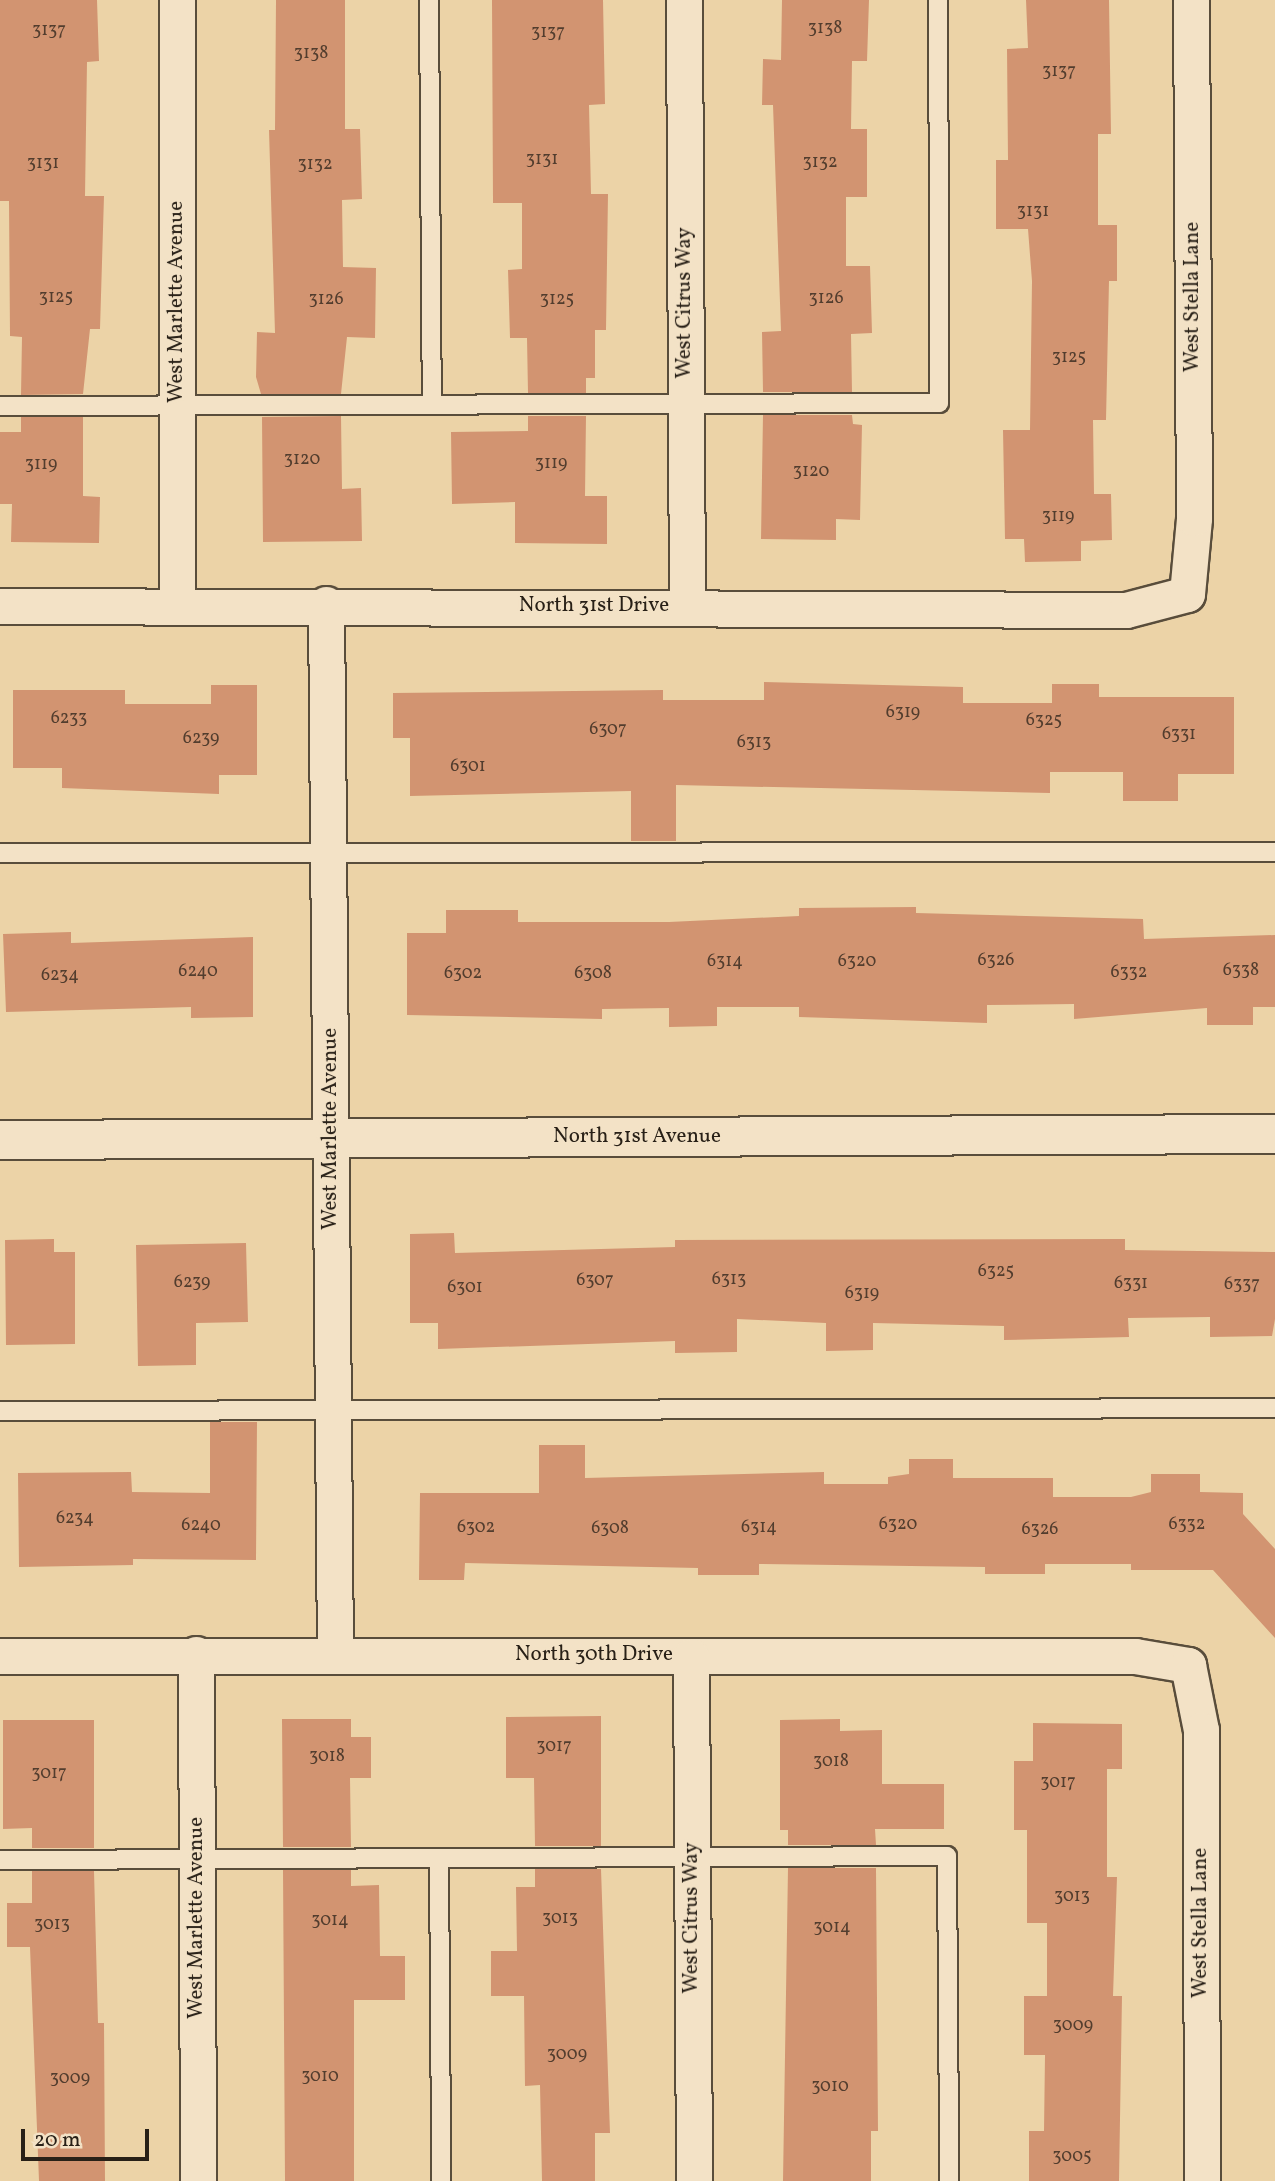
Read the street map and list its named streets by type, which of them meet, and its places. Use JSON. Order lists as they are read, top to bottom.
{
  "streets": {
    "street": [
      "West Stella Lane",
      "West Marlette Avenue",
      "West Citrus Way",
      "North 31st Drive",
      "North 31st Avenue",
      "North 30th Drive"
    ]
  },
  "crossings": [
    ["West Stella Lane", "North 31st Drive"],
    ["West Stella Lane", "North 30th Drive"],
    ["West Marlette Avenue", "North 31st Drive"],
    ["West Marlette Avenue", "North 31st Avenue"],
    ["West Marlette Avenue", "North 30th Drive"],
    ["West Citrus Way", "North 31st Drive"],
    ["West Citrus Way", "North 30th Drive"]
  ],
  "house_numbers": [
    "3138",
    "3137",
    "3137",
    "3138",
    "3137",
    "3131",
    "3132",
    "3131",
    "3132",
    "3131",
    "3125",
    "3126",
    "3126",
    "3125",
    "3125",
    "3120",
    "3119",
    "3119",
    "3120",
    "3119",
    "6319",
    "6233",
    "6325",
    "6307",
    "6331",
    "6239",
    "6313",
    "6301",
    "6326",
    "6314",
    "6320",
    "6338",
    "6240",
    "6332",
    "6302",
    "6308",
    "6234",
    "6325",
    "6313",
    "6307",
    "6239",
    "6331",
    "6337",
    "6301",
    "6319",
    "6234",
    "6320",
    "6332",
    "6240",
    "6302",
    "6314",
    "6308",
    "6326",
    "3017",
    "3018",
    "3018",
    "3017",
    "3017",
    "3013",
    "3013",
    "3014",
    "3013",
    "3014",
    "3009",
    "3009",
    "3010",
    "3009",
    "3010",
    "3005"
  ],
  "scale_bar": "20 m"
}
